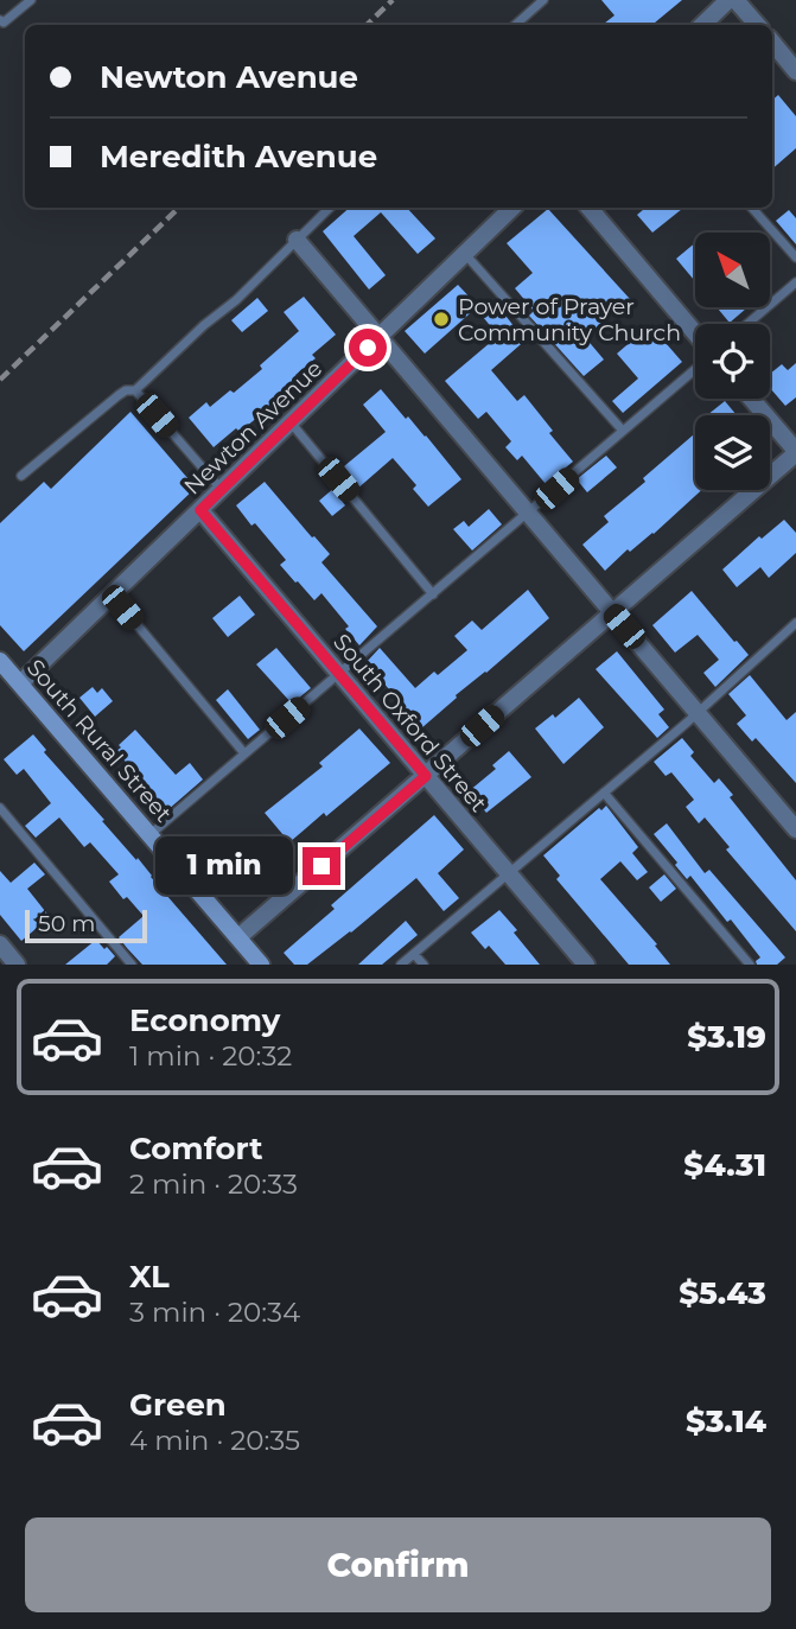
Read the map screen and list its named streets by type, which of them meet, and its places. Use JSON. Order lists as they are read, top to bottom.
{
  "streets": {
    "main road": ["South Rural Street"],
    "street": ["Newton Avenue", "South Oxford Street"]
  },
  "crossings": [
    ["Newton Avenue", "South Oxford Street"],
    ["Newton Avenue", "South Rural Street"]
  ],
  "places": ["Power of Prayer Community Church"],
  "scale_bar": "50 m",
  "north": "top left",
  "page": {
    "banner": ["Newton Avenue", "Meredith Avenue"],
    "bubble": "1 min",
    "scale": "50 m",
    "list": [
      {
        "name": "Economy",
        "note": "1 min · 20:32",
        "value": "$3.19"
      },
      {
        "name": "Comfort",
        "note": "2 min · 20:33",
        "value": "$4.31"
      },
      {
        "name": "XL",
        "note": "3 min · 20:34",
        "value": "$5.43"
      },
      {
        "name": "Green",
        "note": "4 min · 20:35",
        "value": "$3.14"
      }
    ],
    "buttons": "Confirm"
  }
}
